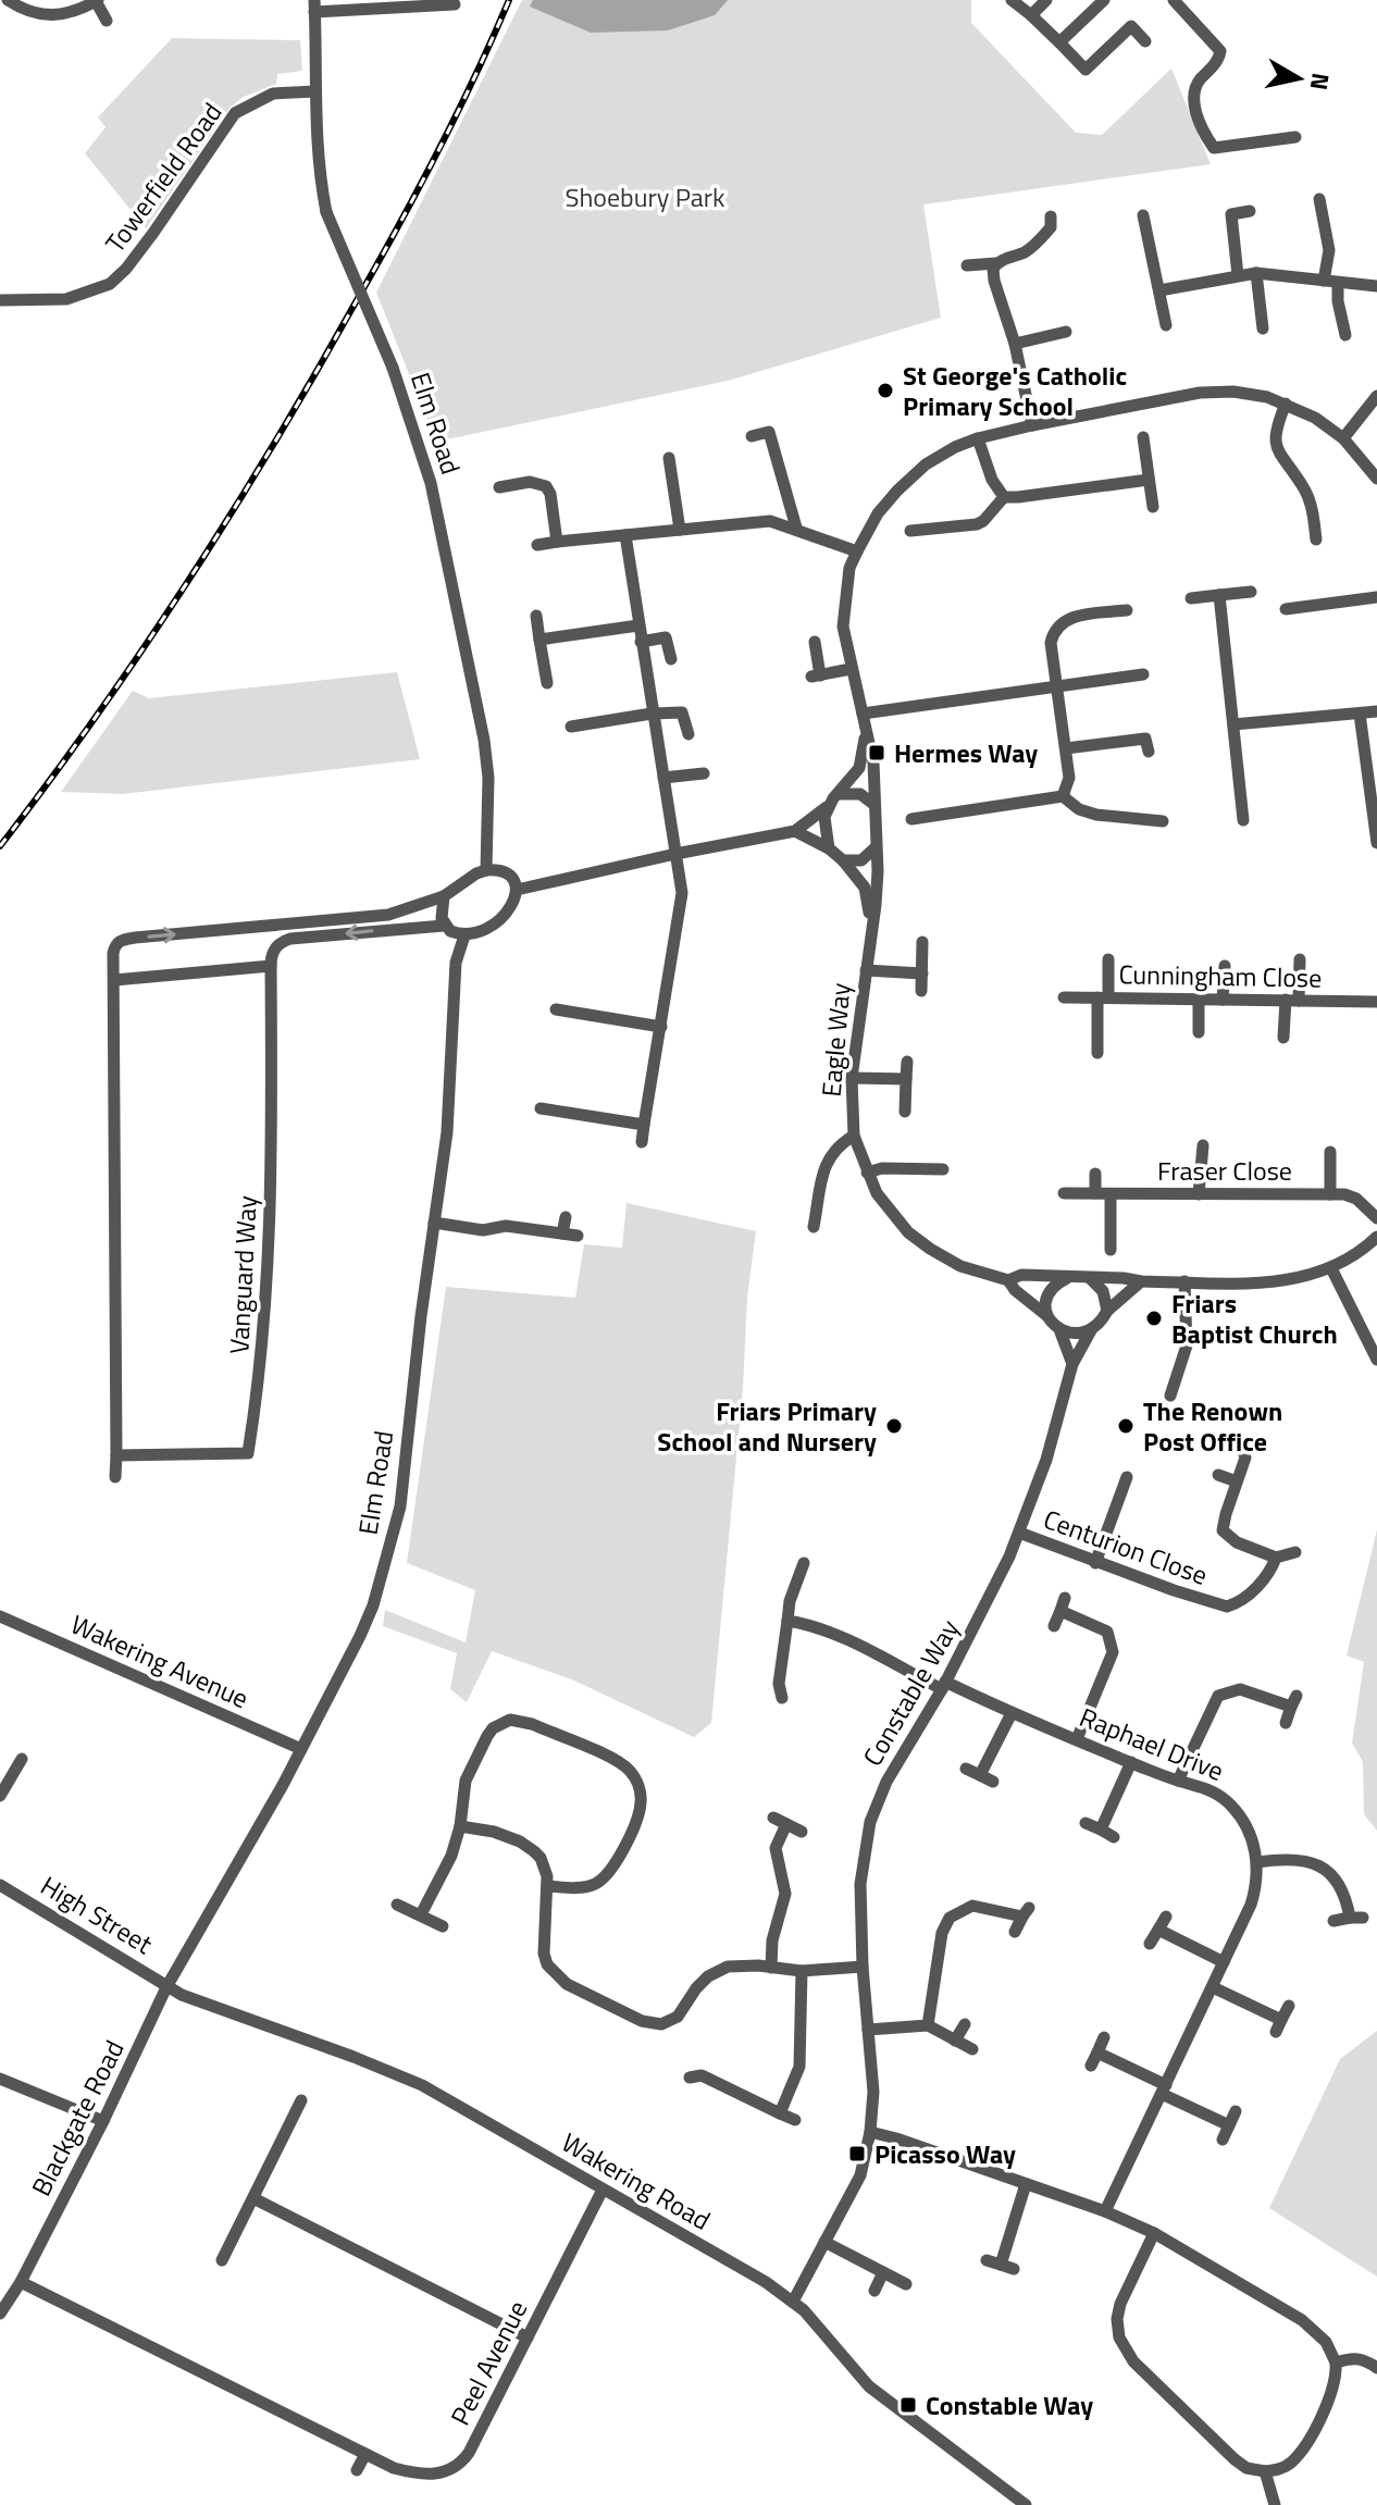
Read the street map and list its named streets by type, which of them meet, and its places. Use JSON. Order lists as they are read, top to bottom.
{
  "streets": {
    "street": [
      "Towerfield Road",
      "Elm Road",
      "Cunningham Close",
      "Eagle Way",
      "Fraser Close",
      "Vanguard Way",
      "Centurion Close",
      "Wakering Avenue",
      "Constable Way",
      "Raphael Drive",
      "High Street",
      "Blackgate Road",
      "Wakering Road",
      "Peel Avenue"
    ]
  },
  "crossings": [
    ["Towerfield Road", "Elm Road"],
    ["Elm Road", "Wakering Avenue"],
    ["Elm Road", "High Street"],
    ["Elm Road", "Blackgate Road"],
    ["Elm Road", "Wakering Road"],
    ["Eagle Way", "Constable Way"],
    ["Centurion Close", "Constable Way"],
    ["Constable Way", "Raphael Drive"],
    ["Constable Way", "Wakering Road"],
    ["High Street", "Blackgate Road"],
    ["High Street", "Wakering Road"],
    ["Blackgate Road", "Wakering Road"],
    ["Blackgate Road", "Peel Avenue"],
    ["Wakering Road", "Peel Avenue"]
  ],
  "parks": ["Shoebury Park"],
  "places": {
    "other": [
      "St George's Catholic Primary School",
      "Friars Baptist Church",
      "Friars Primary School and Nursery",
      "The Renown Post Office"
    ],
    "transit": ["Hermes Way", "Picasso Way", "Constable Way"]
  },
  "north": "right"
}
